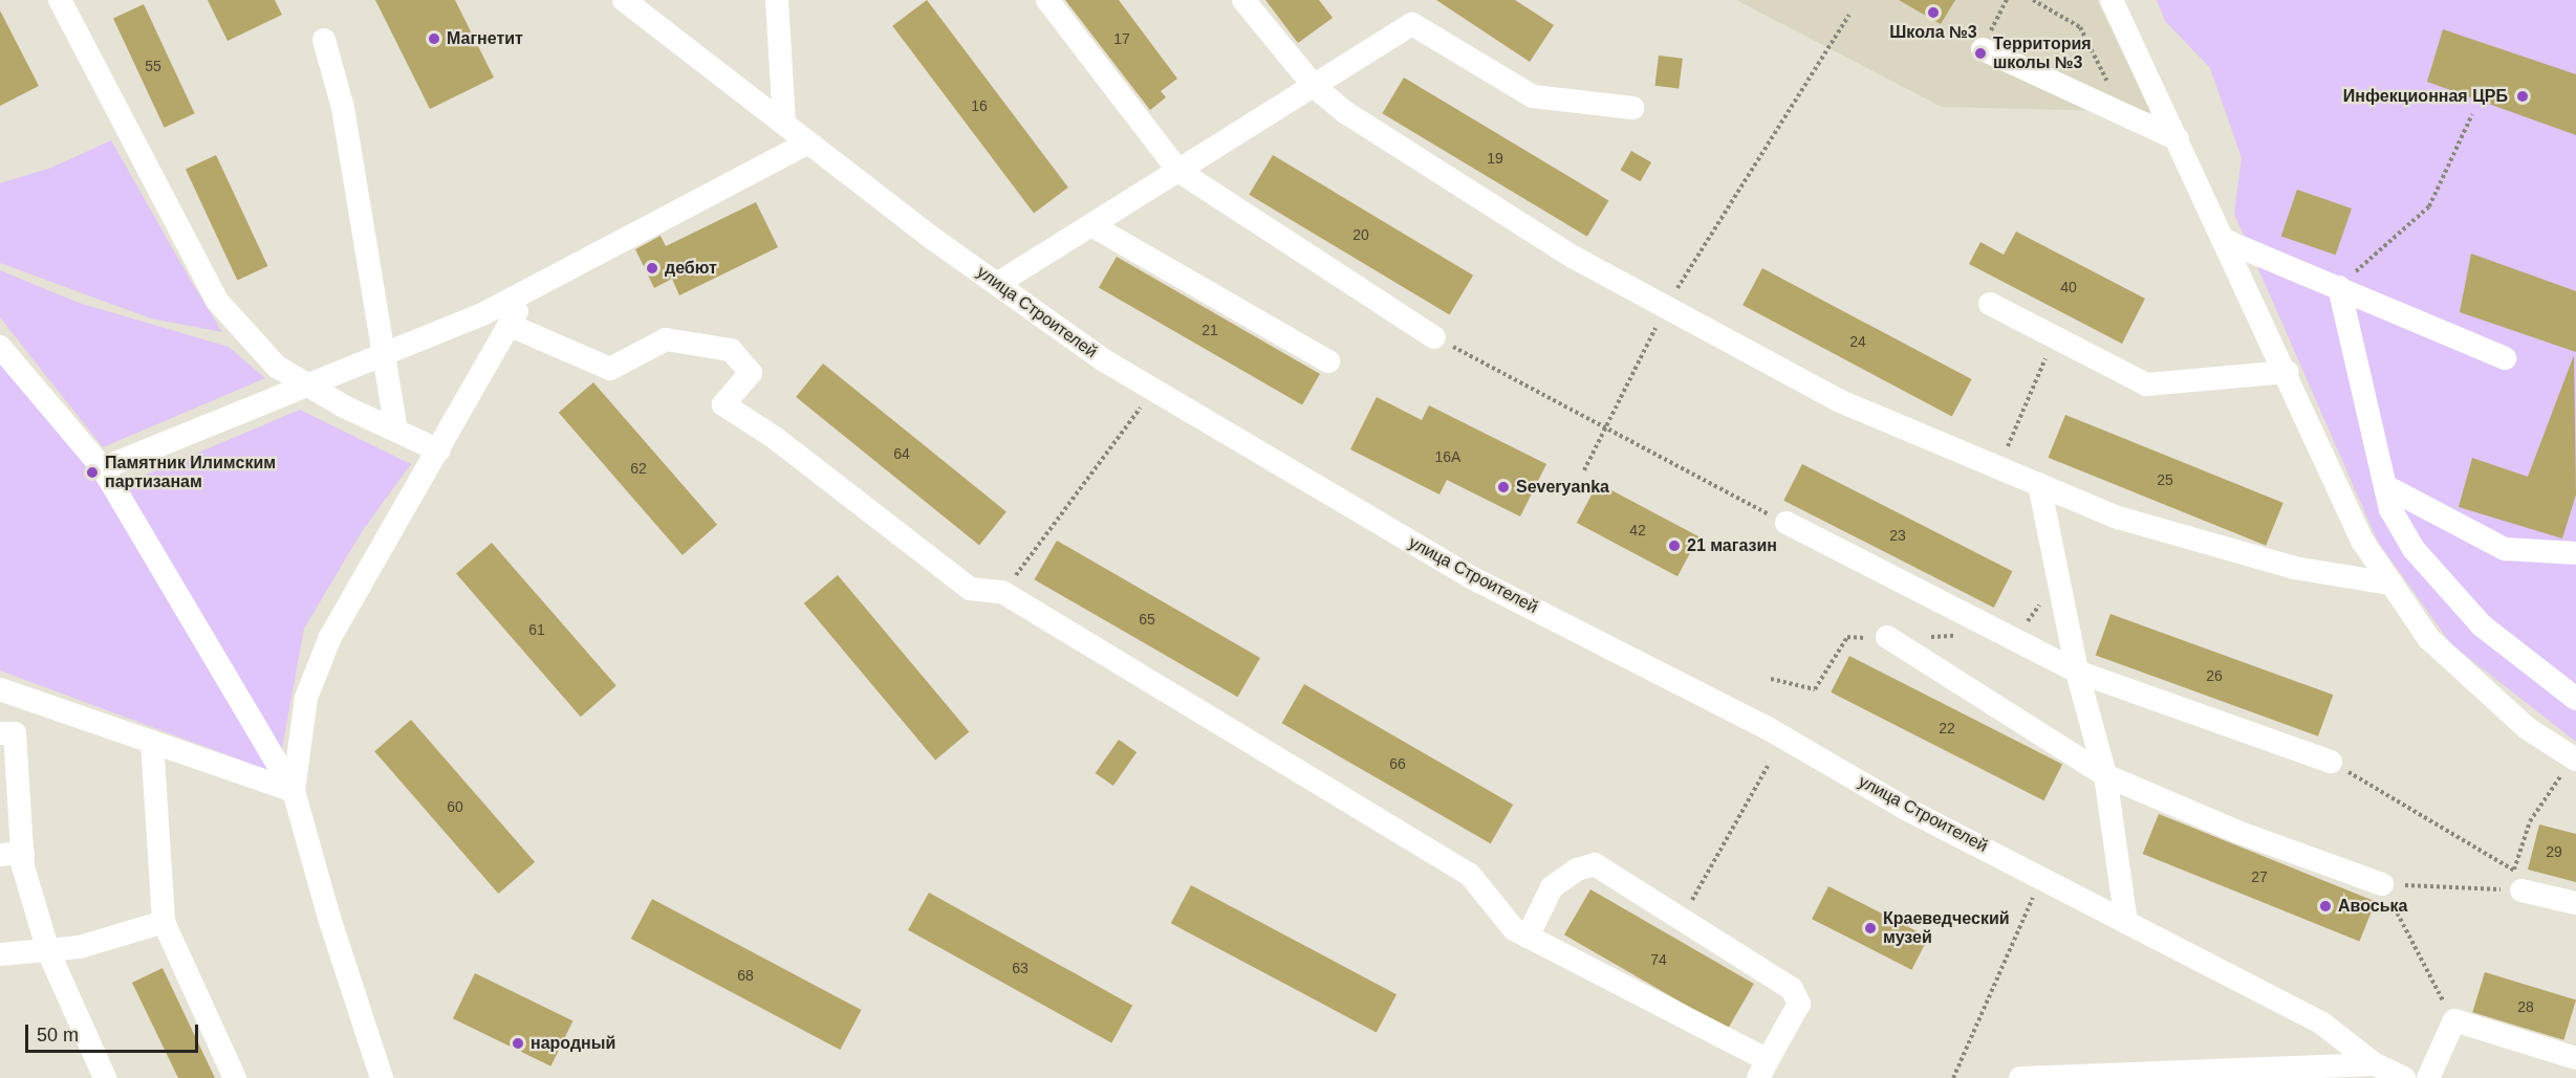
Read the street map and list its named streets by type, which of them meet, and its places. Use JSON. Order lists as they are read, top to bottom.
{
  "streets": {
    "street": ["улица Строителей"]
  },
  "places": [
    "Школа №3",
    "Магнетит",
    "Территория школы №3",
    "Инфекционная ЦРБ",
    "дебют",
    "Памятник Илимским партизанам",
    "Severyanka",
    "21 магазин",
    "Авоська",
    "Краеведческий музей",
    "народный"
  ],
  "house_numbers": [
    "17",
    "55",
    "16",
    "19",
    "20",
    "40",
    "21",
    "24",
    "64",
    "16А",
    "62",
    "25",
    "42",
    "23",
    "65",
    "61",
    "26",
    "22",
    "66",
    "60",
    "29",
    "27",
    "74",
    "63",
    "68",
    "28"
  ],
  "scale_bar": "50 m"
}
